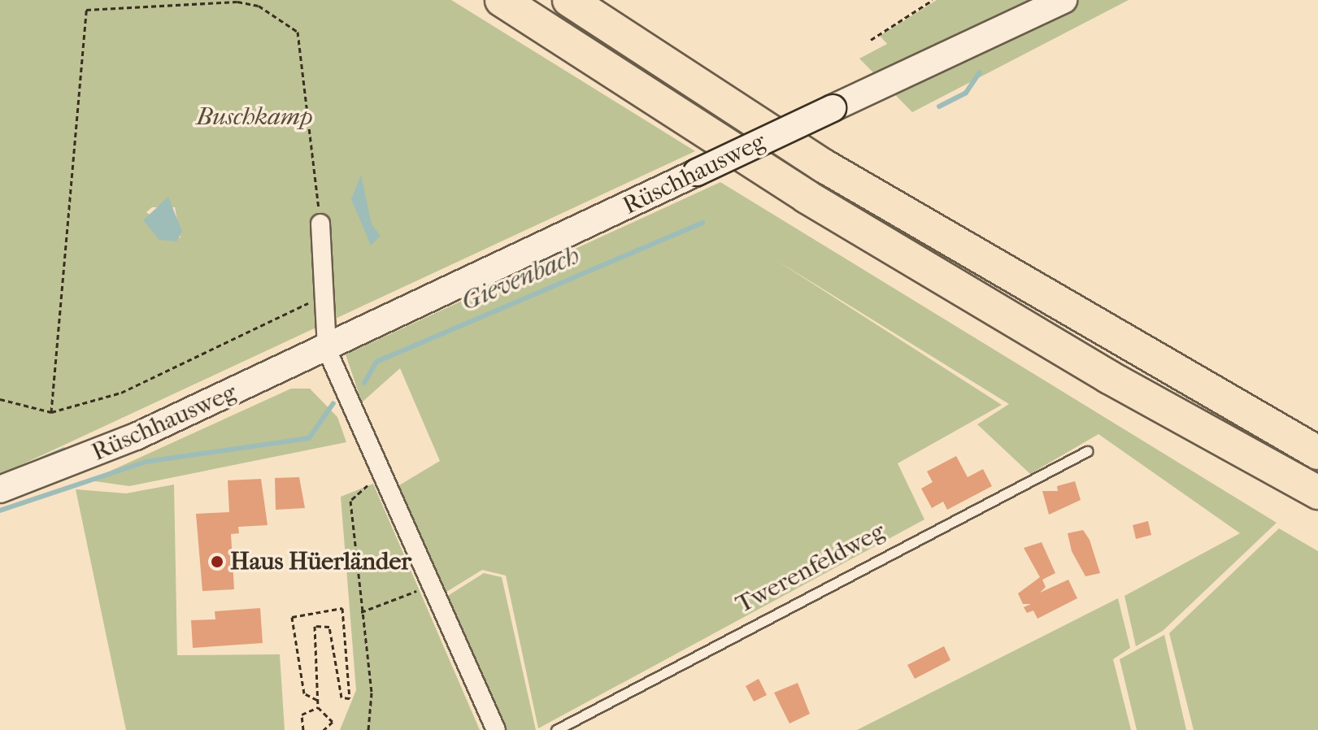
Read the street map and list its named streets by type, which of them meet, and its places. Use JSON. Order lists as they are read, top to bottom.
{
  "streets": {
    "main road": ["Rüschhausweg"],
    "lane": ["Twerenfeldweg"]
  },
  "water": ["Gievenbach"],
  "parks": ["Buschkamp"],
  "places": ["Haus Hüerländer"]
}
